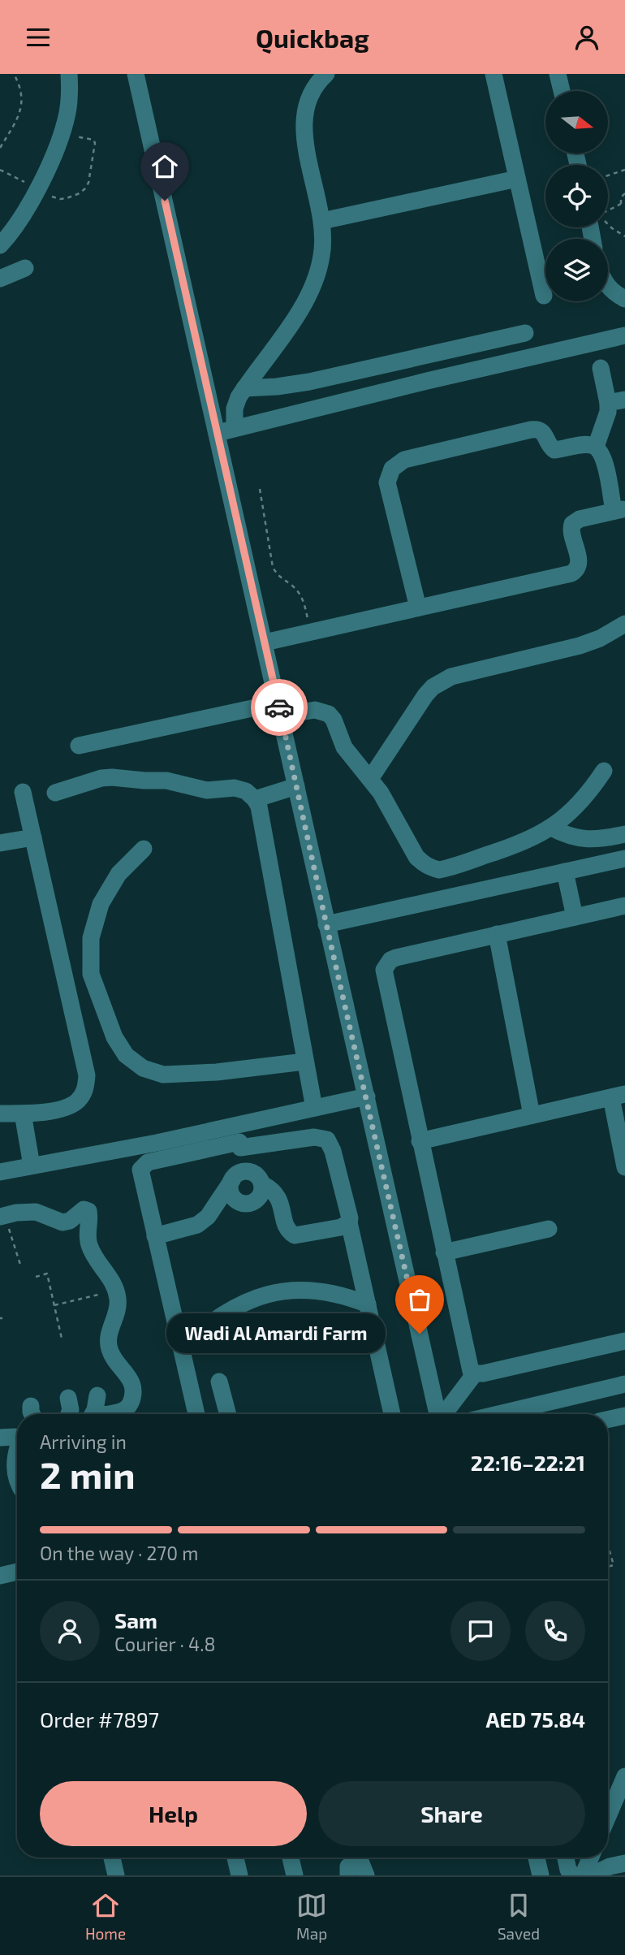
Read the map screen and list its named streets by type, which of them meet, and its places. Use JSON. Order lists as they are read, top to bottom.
{
  "places": ["Wadi Al Amardi Farm"],
  "north": "right",
  "page": {
    "header": "Quickbag",
    "bubble": "Wadi Al Amardi Farm",
    "heading": ["2 min", "Arriving in", "22:16–22:21"],
    "panel": [
      "Sam",
      "Courier · 4.8",
      "Order #7897",
      "AED 75.84"
    ],
    "bar": "On the way · 270 m",
    "buttons": ["Help", "Share"],
    "tabs": ["Home", "Map", "Saved"]
  }
}
